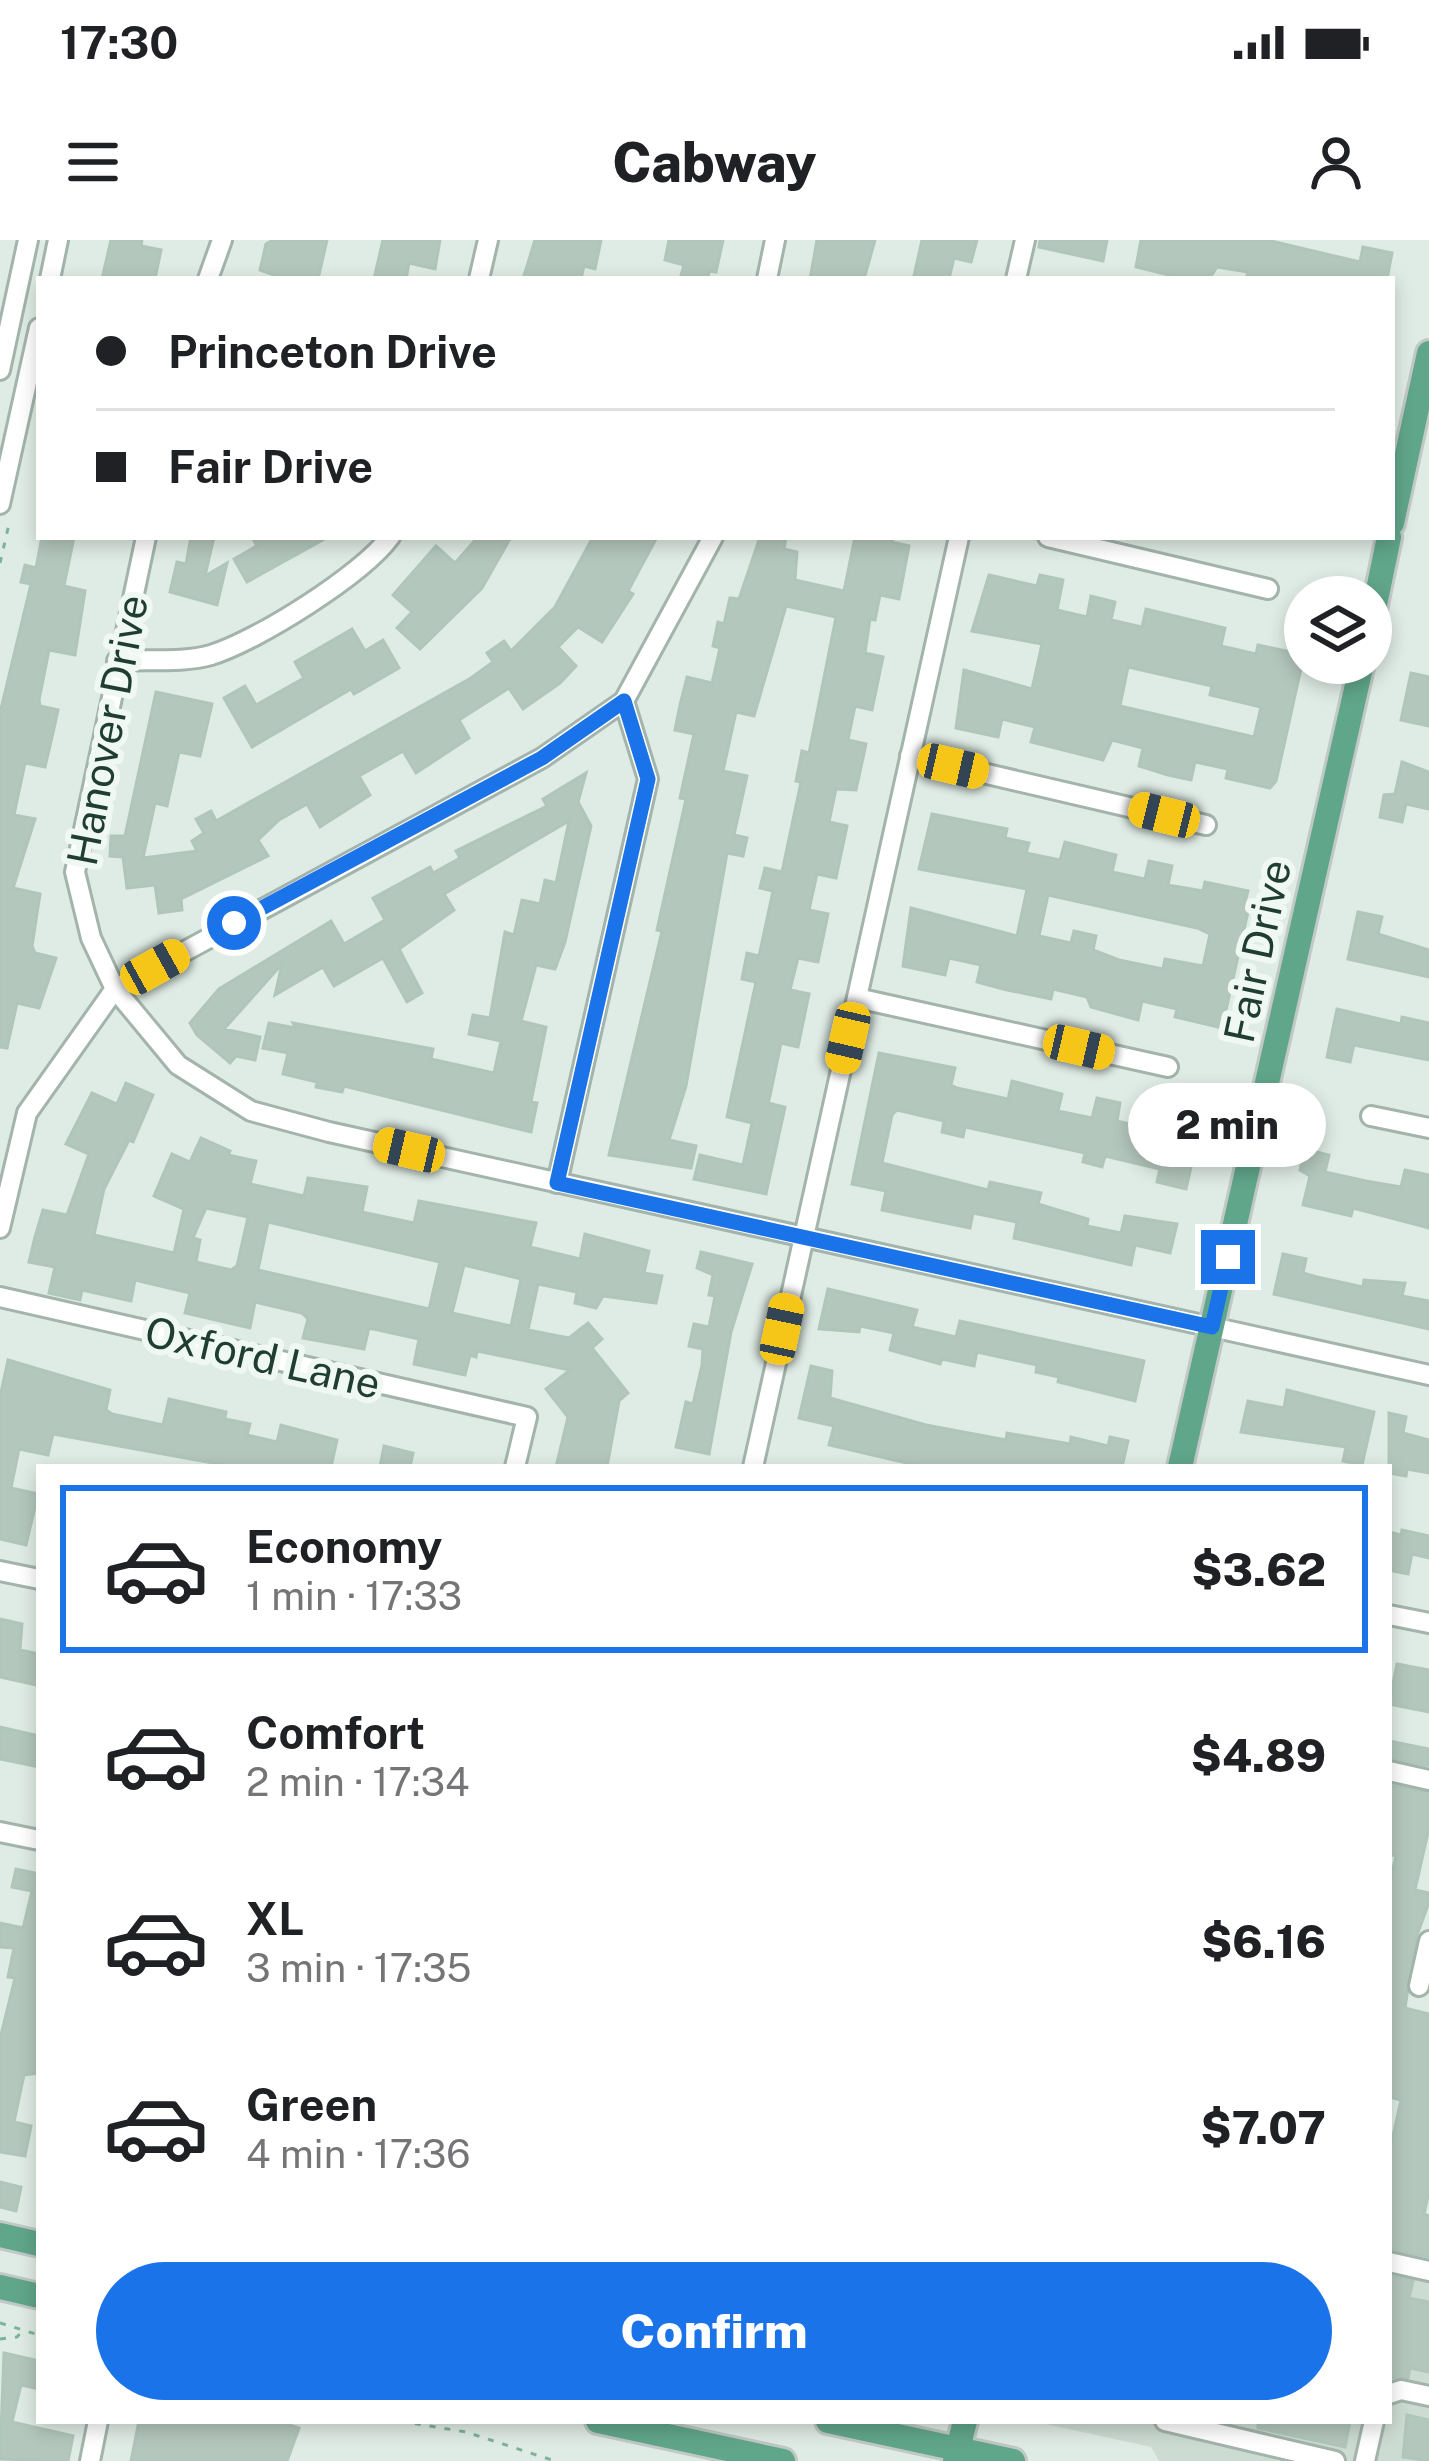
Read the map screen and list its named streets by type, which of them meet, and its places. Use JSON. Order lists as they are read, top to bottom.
{
  "streets": {
    "main road": ["Fair Drive"],
    "street": ["Hanover Drive", "Oxford Lane"]
  },
  "crossings": [
    ["Hanover Drive", "Fair Drive"]
  ],
  "page": {
    "status": "17:30",
    "header": "Cabway",
    "banner": ["Princeton Drive", "Fair Drive"],
    "bubble": "2 min",
    "list": [
      {
        "name": "Economy",
        "note": "1 min · 17:33",
        "value": "$3.62"
      },
      {
        "name": "Comfort",
        "note": "2 min · 17:34",
        "value": "$4.89"
      },
      {
        "name": "XL",
        "note": "3 min · 17:35",
        "value": "$6.16"
      },
      {
        "name": "Green",
        "note": "4 min · 17:36",
        "value": "$7.07"
      }
    ],
    "buttons": "Confirm"
  }
}
